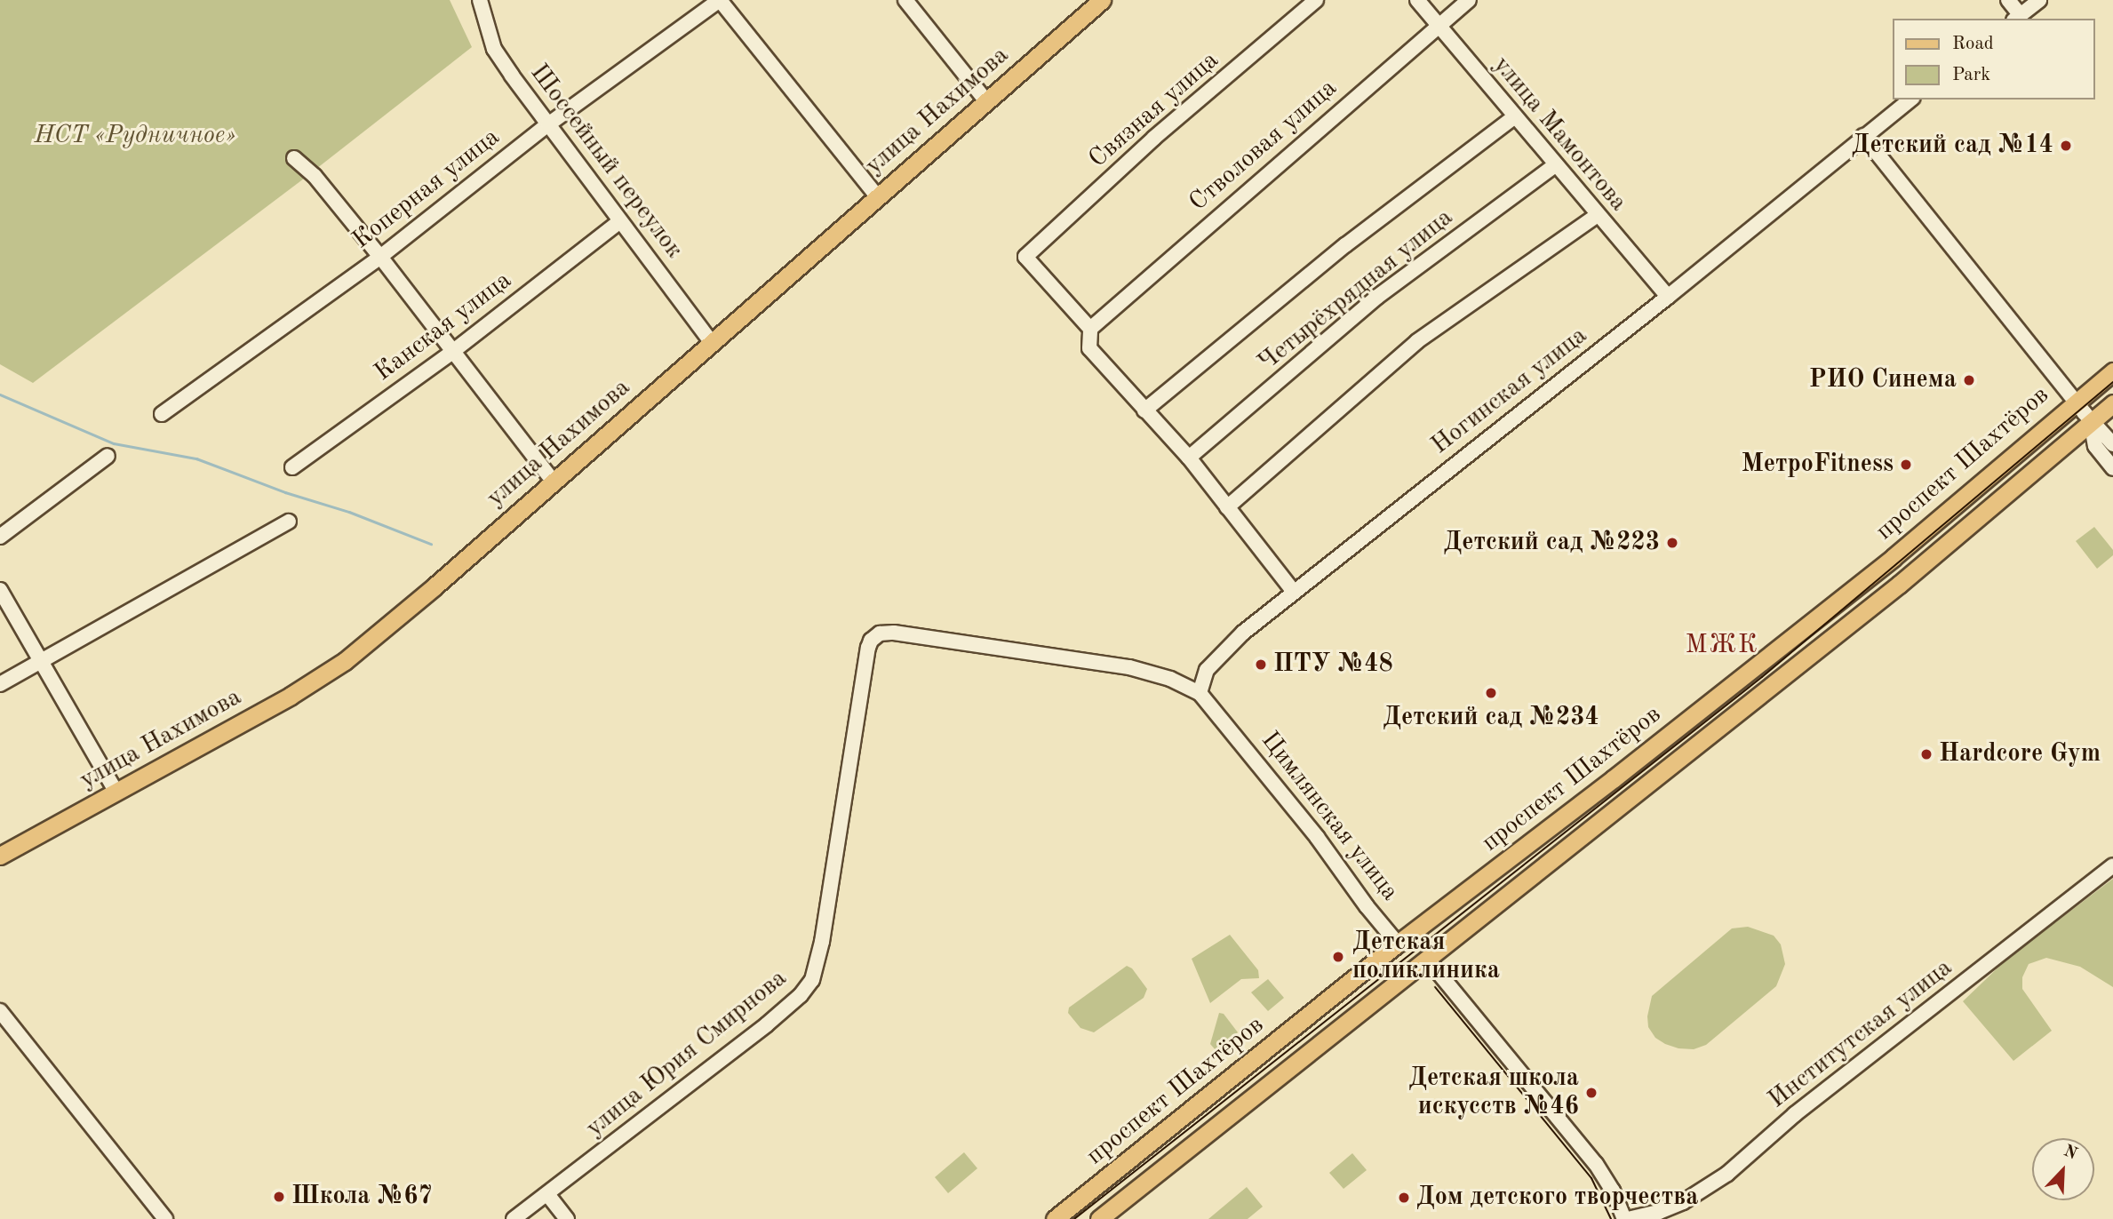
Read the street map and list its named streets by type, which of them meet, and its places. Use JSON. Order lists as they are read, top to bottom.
{
  "streets": {
    "main road": ["улица Нахимова", "проспект Шахтёров", "Цимлянская улица"],
    "street": [
      "Связная улица",
      "улица Мамонтова",
      "Стволовая улица",
      "Шоссейный переулок",
      "Коперная улица",
      "Четырёхрядная улица",
      "Канская улица",
      "Ногинская улица",
      "Институтская улица",
      "улица Юрия Смирнова"
    ]
  },
  "crossings": [
    ["Связная улица", "Стволовая улица"],
    ["улица Нахимова", "Шоссейный переулок"],
    ["улица Мамонтова", "Стволовая улица"],
    ["улица Мамонтова", "Четырёхрядная улица"],
    ["улица Мамонтова", "Ногинская улица"],
    ["Шоссейный переулок", "Коперная улица"],
    ["Шоссейный переулок", "Канская улица"],
    ["Ногинская улица", "Цимлянская улица"],
    ["проспект Шахтёров", "Цимлянская улица"],
    ["Цимлянская улица", "Институтская улица"],
    ["Цимлянская улица", "улица Юрия Смирнова"]
  ],
  "districts": ["МЖК"],
  "parks": ["НСТ «Рудничное»"],
  "places": [
    "Детский сад №14",
    "РИО Синема",
    "МетроFitness",
    "Детский сад №223",
    "ПТУ №48",
    "Детский сад №234",
    "Hardcore Gym",
    "Детская поликлиника",
    "Детская школа искусств №46",
    "Школа №67",
    "Дом детского творчества"
  ],
  "legend": ["Road", "Park"],
  "north": "top right"
}
